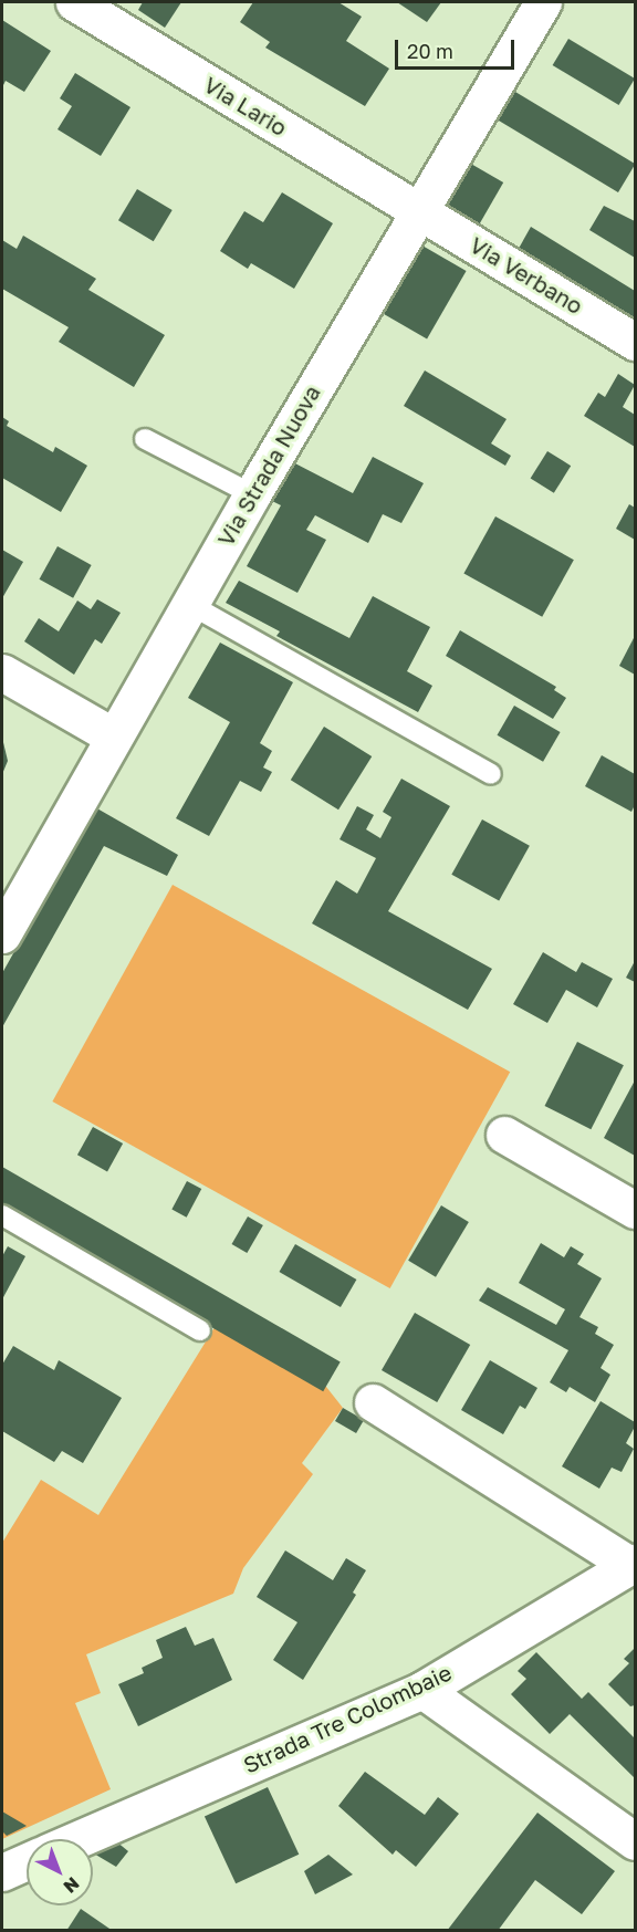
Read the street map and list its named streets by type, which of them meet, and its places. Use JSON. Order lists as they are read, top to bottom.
{
  "streets": {
    "street": [
      "Via Lario",
      "Via Verbano",
      "Via Strada Nuova",
      "Strada Tre Colombaie"
    ]
  },
  "crossings": [
    ["Via Lario", "Via Verbano"],
    ["Via Lario", "Via Strada Nuova"],
    ["Via Verbano", "Via Strada Nuova"]
  ],
  "scale_bar": "20 m",
  "north": "bottom right"
}
